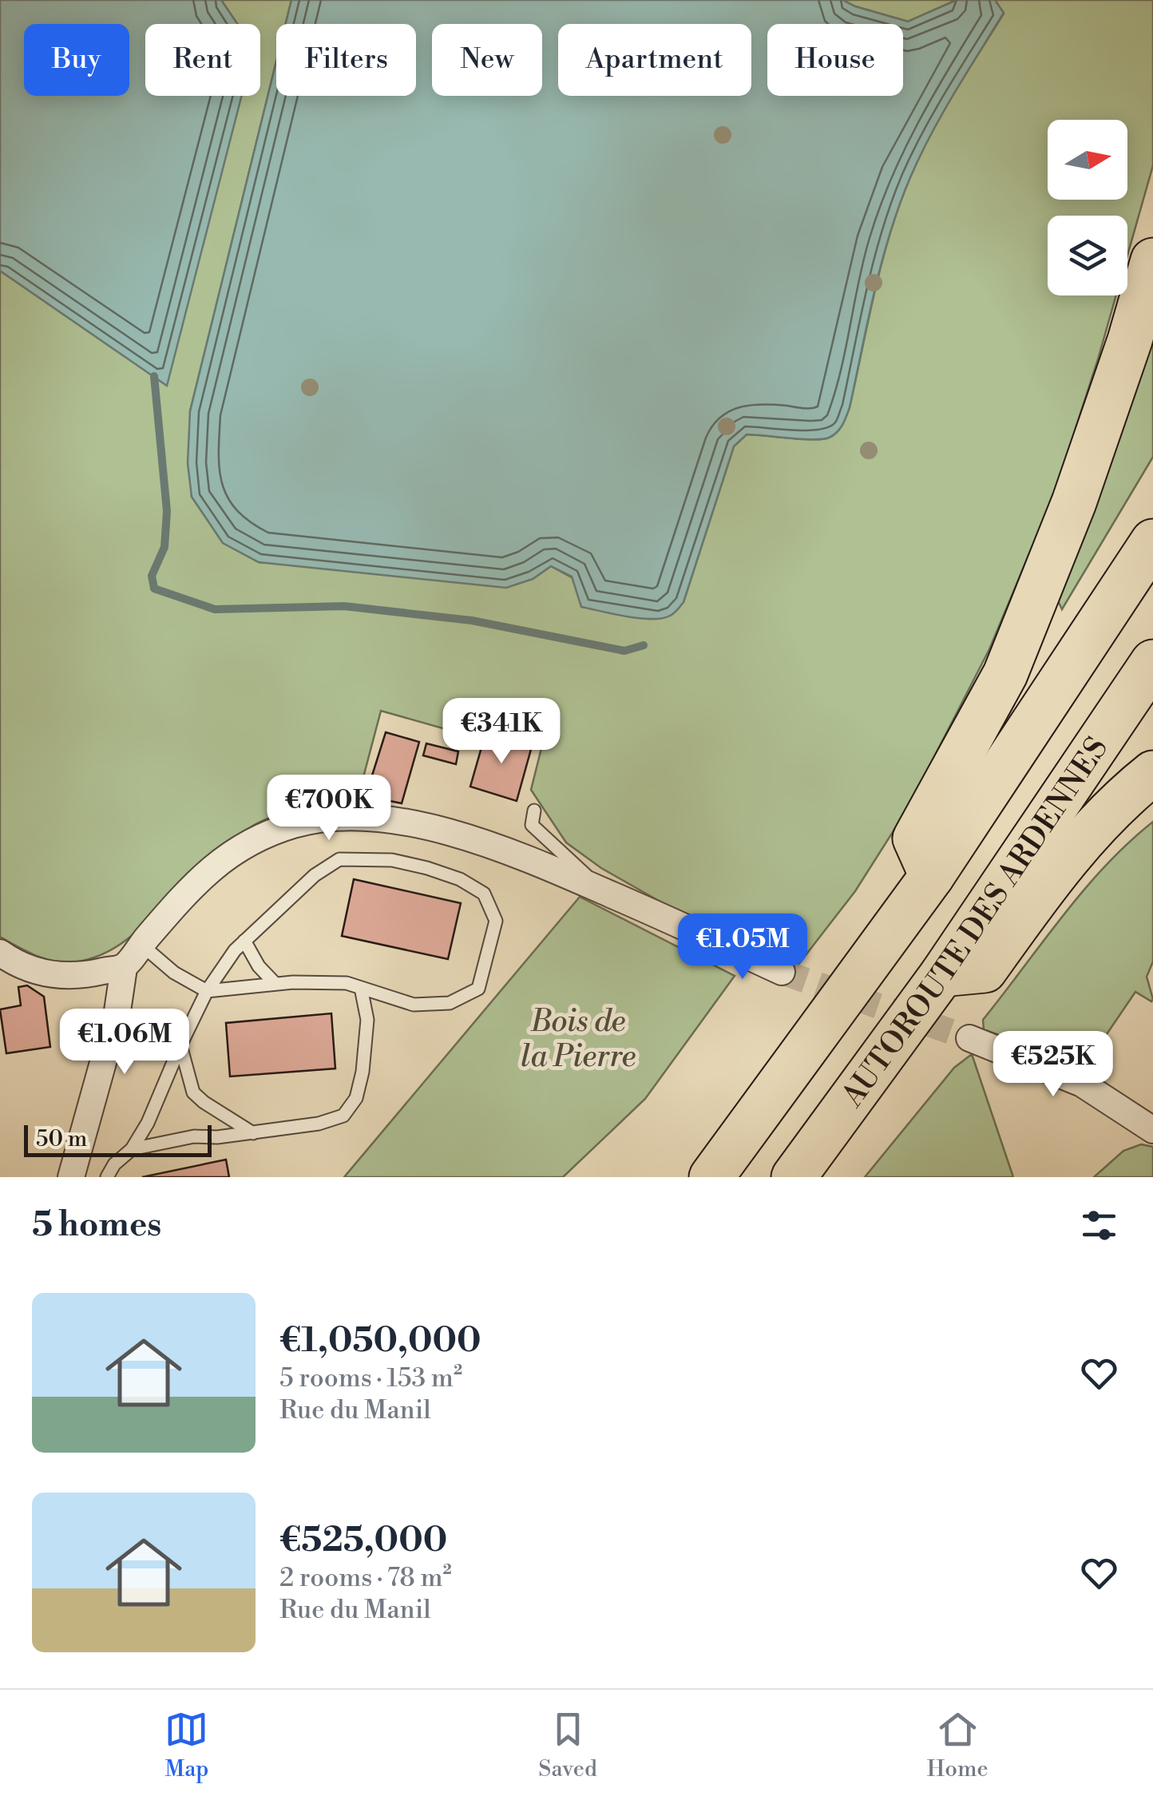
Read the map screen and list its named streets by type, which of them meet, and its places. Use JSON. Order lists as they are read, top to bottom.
{
  "streets": {
    "highway": ["AUTOROUTE DES ARDENNES"]
  },
  "parks": ["Bois de la Pierre"],
  "scale_bar": "50 m",
  "north": "right",
  "page": {
    "chip": [
      "Buy",
      "Rent",
      "Filters",
      "New",
      "Apartment",
      "House"
    ],
    "price": [
      "€341K",
      "€700K",
      "€1.05M",
      "€1.06M",
      "€525K"
    ],
    "scale": "50 m",
    "heading": "5 homes",
    "list": [
      {
        "name": "€1,050,000",
        "note": "5 rooms · 153 m² · Rue du Manil"
      },
      {
        "name": "€525,000",
        "note": "2 rooms · 78 m² · Rue du Manil"
      }
    ],
    "tabs": ["Map", "Saved", "Home"]
  }
}
